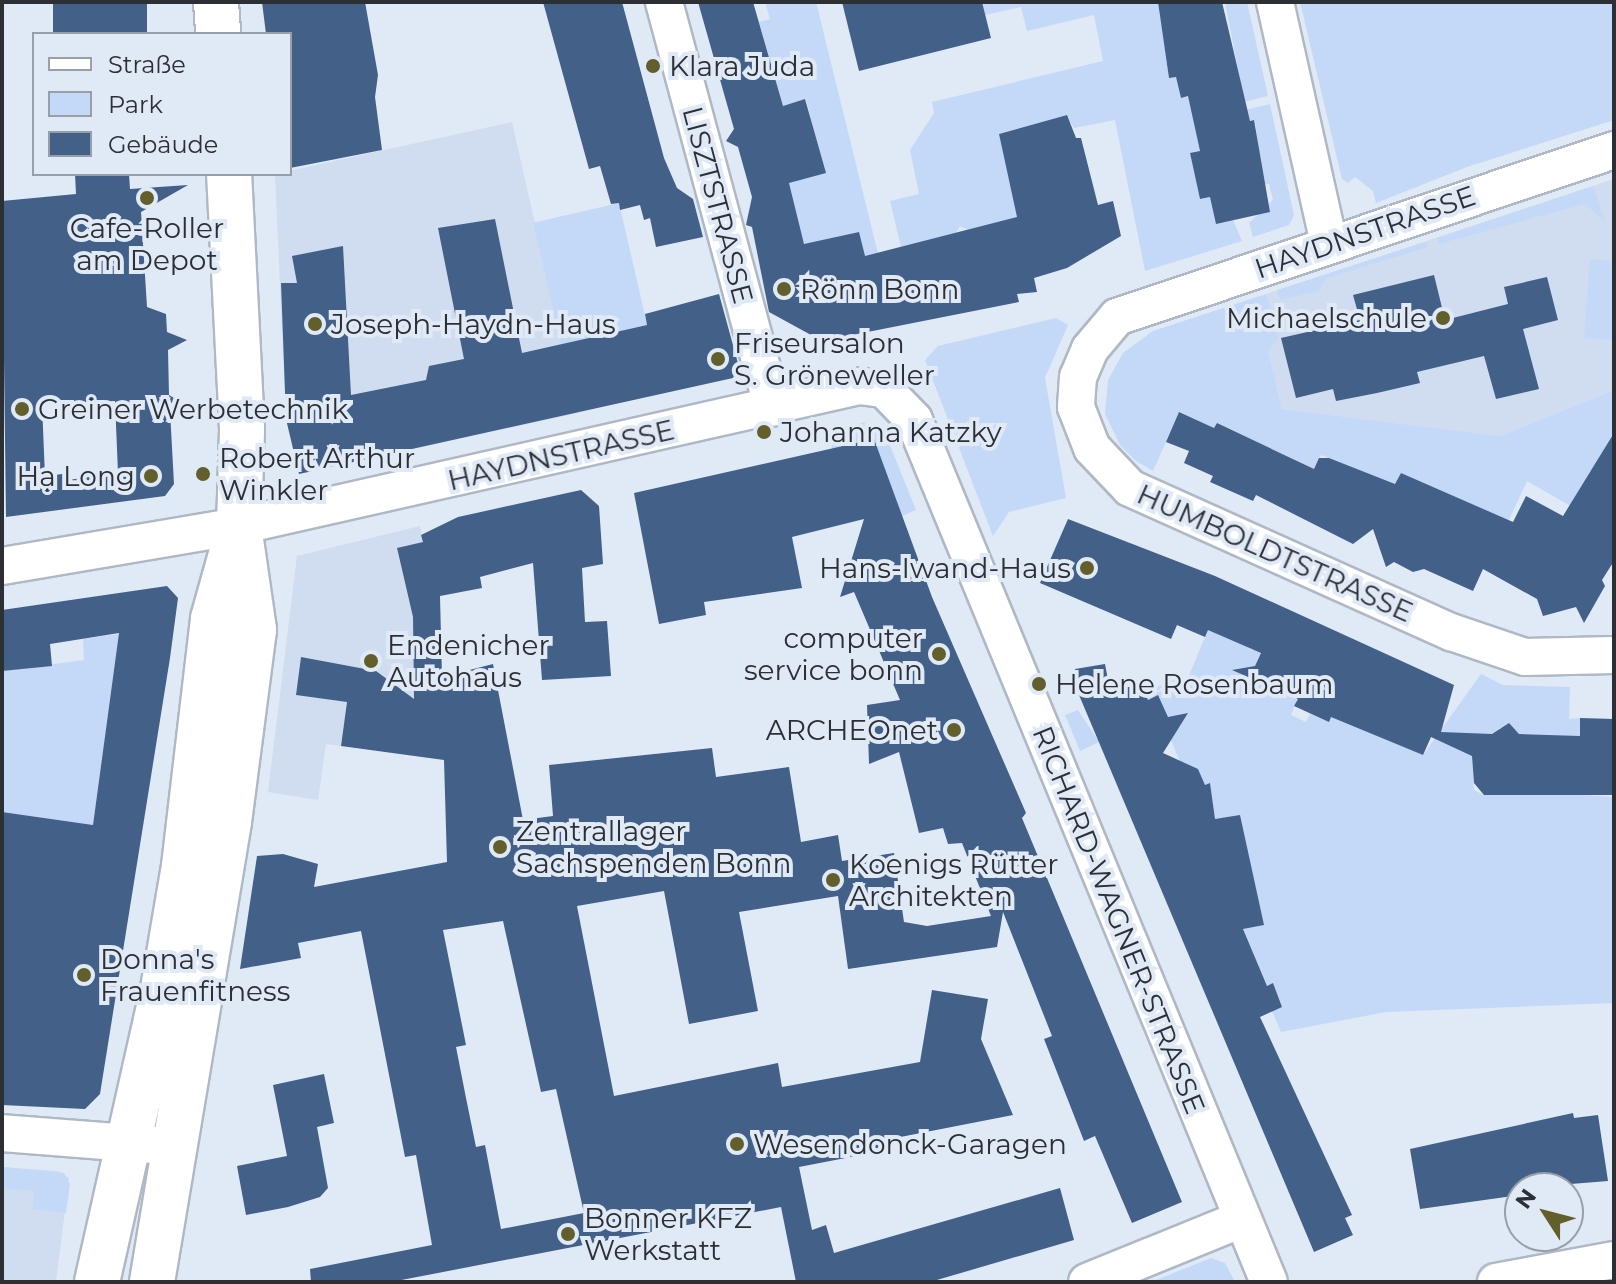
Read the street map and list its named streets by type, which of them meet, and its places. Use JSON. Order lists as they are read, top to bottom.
{
  "streets": {
    "street": [
      "LISZTSTRASSE",
      "HAYDNSTRASSE",
      "HUMBOLDTSTRASSE",
      "RICHARD-WAGNER-STRASSE"
    ]
  },
  "crossings": [
    ["LISZTSTRASSE", "HAYDNSTRASSE"],
    ["HAYDNSTRASSE", "HUMBOLDTSTRASSE"],
    ["HAYDNSTRASSE", "RICHARD-WAGNER-STRASSE"]
  ],
  "places": [
    "Klara Juda",
    "Cafe-Roller am Depot",
    "Rönn Bonn",
    "Michaelschule",
    "Joseph-Haydn-Haus",
    "Friseursalon S. Gröneweller",
    "Greiner Werbetechnik",
    "Johanna Katzky",
    "Robert Arthur Winkler",
    "Hạ Long",
    "Hans-Iwand-Haus",
    "computer service bonn",
    "Endenicher Autohaus",
    "Helene Rosenbaum",
    "ARCHEOnet",
    "Zentrallager Sachspenden Bonn",
    "Koenigs Rütter Architekten",
    "Donna's Frauenfitness",
    "Wesendonck-Garagen",
    "Bonner KFZ Werkstatt"
  ],
  "legend": ["Straße", "Park", "Gebäude"],
  "north": "top left"
}
